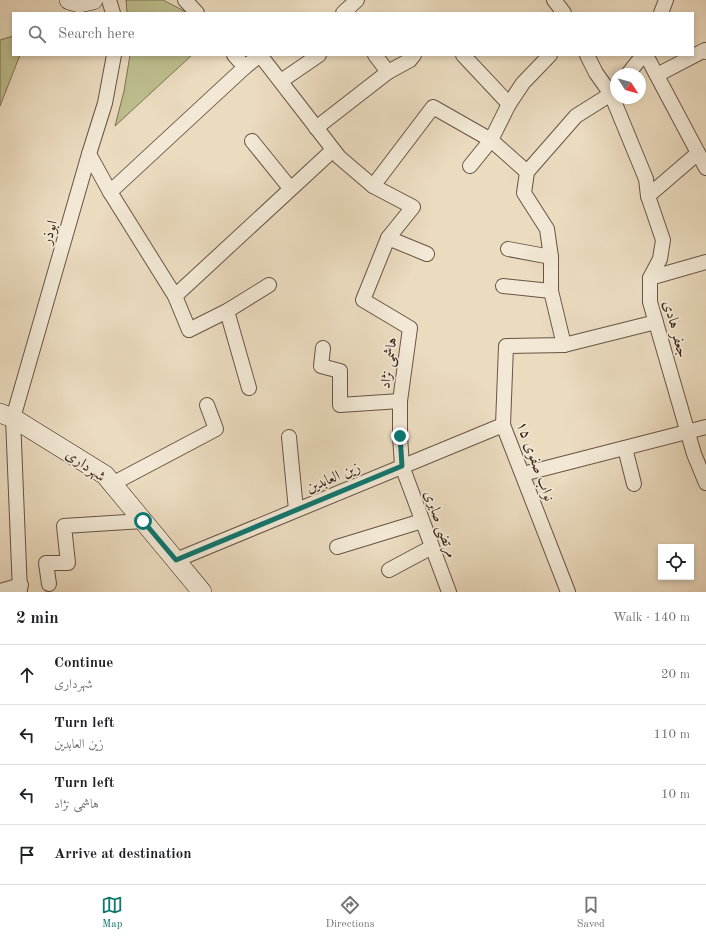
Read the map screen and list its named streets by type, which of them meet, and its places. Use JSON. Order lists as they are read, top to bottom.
{
  "streets": {
    "main road": ["شهرداری"],
    "street": [
      "ابوذر",
      "جعفر هادی",
      "هاشمی نژاد",
      "نواب صفوی ۱۵",
      "زین العابدین",
      "مرتضی صابری"
    ]
  },
  "crossings": [
    ["ابوذر", "شهرداری"],
    ["جعفر هادی", "نواب صفوی ۱۵"],
    ["هاشمی نژاد", "زین العابدین"],
    ["هاشمی نژاد", "مرتضی صابری"],
    ["نواب صفوی ۱۵", "زین العابدین"],
    ["شهرداری", "زین العابدین"],
    ["زین العابدین", "مرتضی صابری"]
  ],
  "north": "bottom right",
  "page": {
    "search": "Search here",
    "heading": ["2 min", "Walk · 140 m"],
    "list": [
      ["Continue", "شهرداری", "20 m"],
      ["Turn left", "زین العابدین", "110 m"],
      ["Turn left", "هاشمی نژاد", "10 m"],
      "Arrive at destination"
    ],
    "nav": ["Map", "Directions", "Saved"]
  }
}
